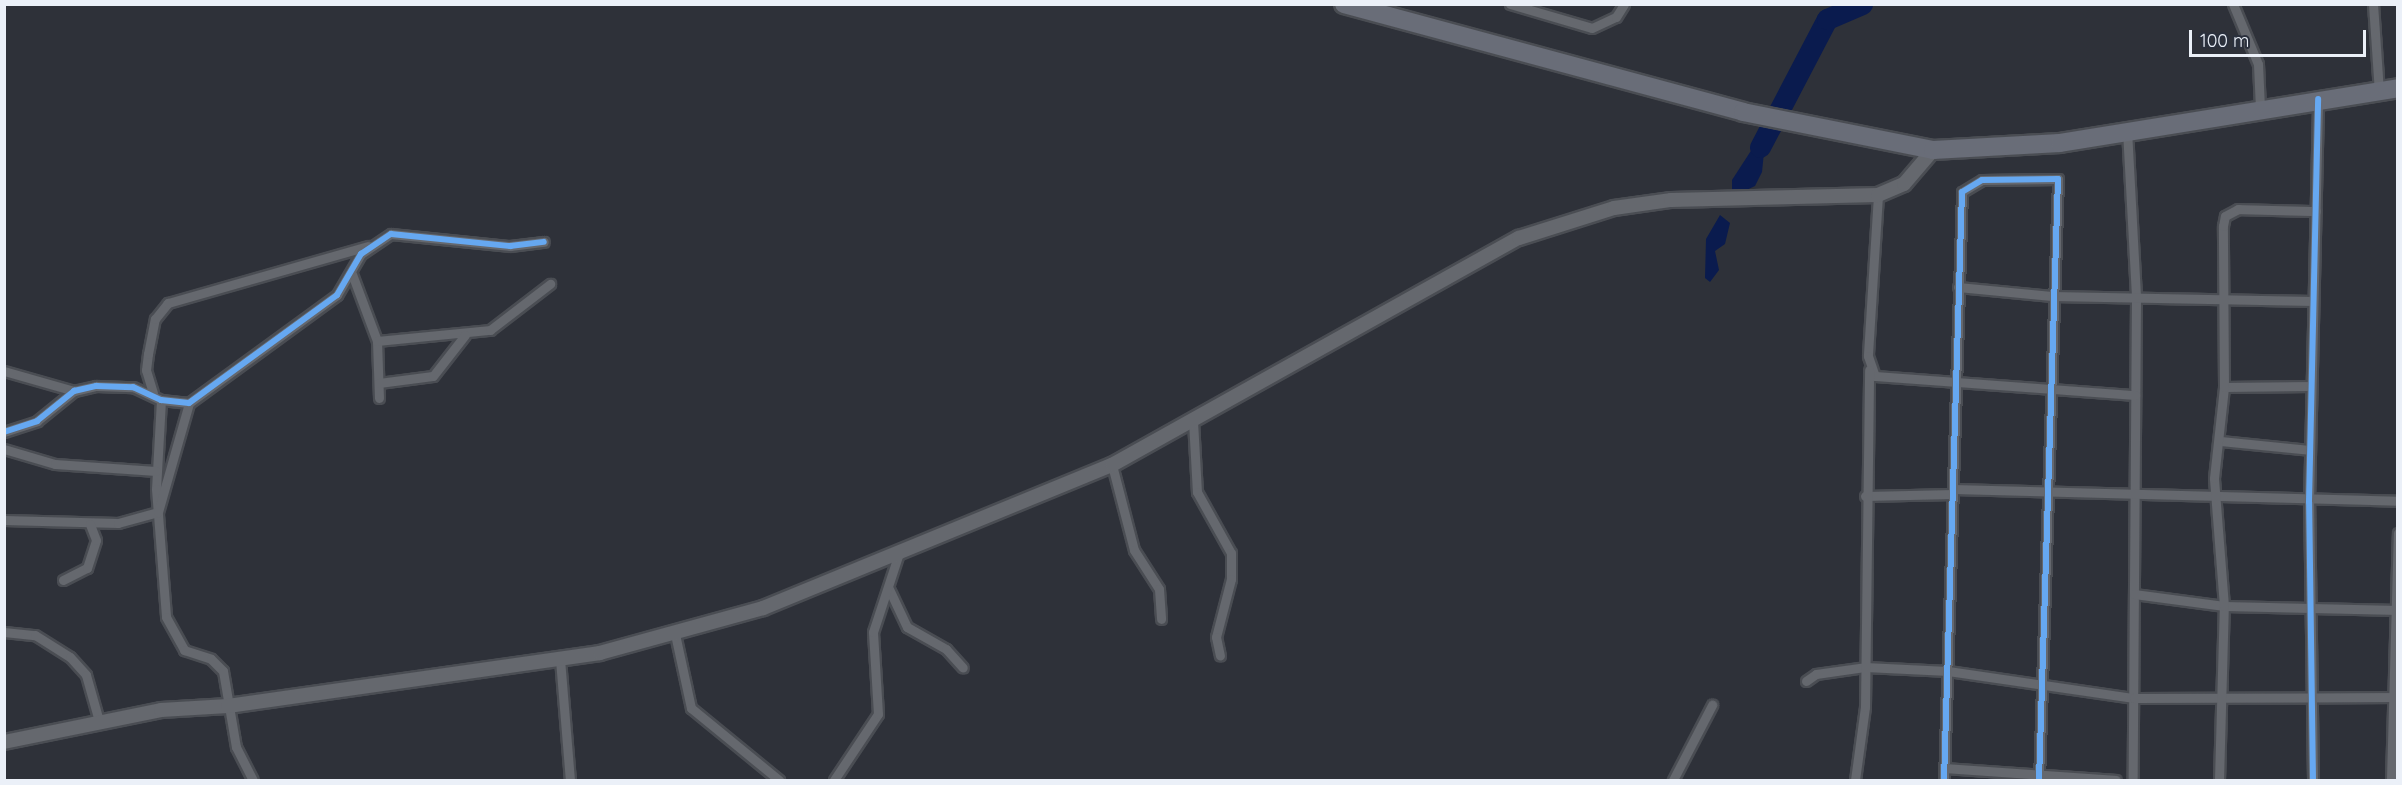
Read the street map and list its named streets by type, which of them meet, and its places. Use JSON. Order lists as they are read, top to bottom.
{
  "scale_bar": "100 m"
}
